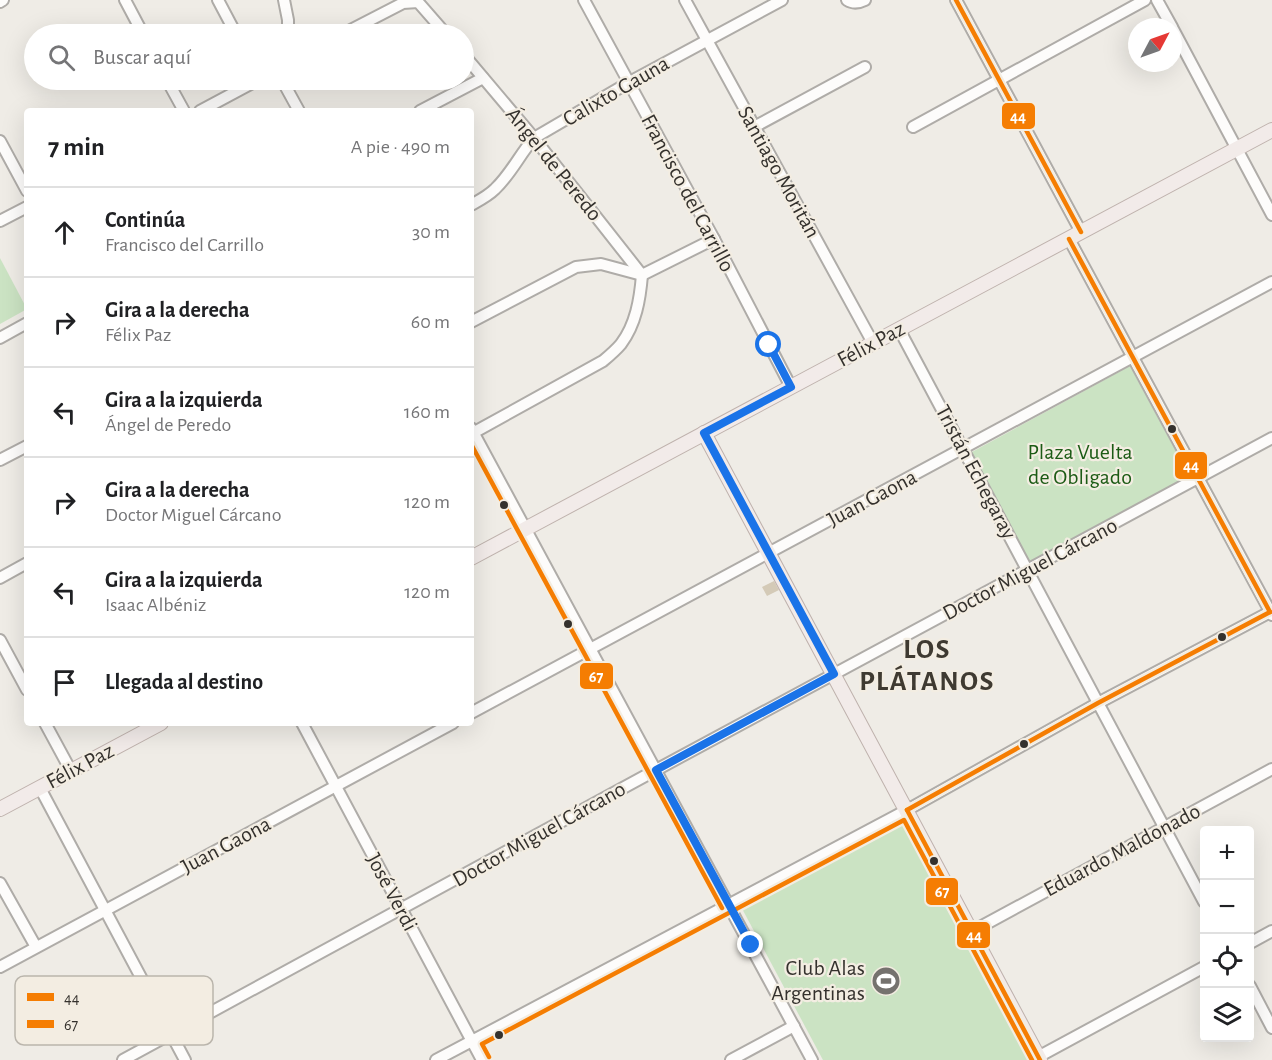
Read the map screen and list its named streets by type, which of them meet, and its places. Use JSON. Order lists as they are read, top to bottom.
{
  "streets": {
    "main road": ["Félix Paz"],
    "street": [
      "Calixto Gauna",
      "Ángel de Peredo",
      "Santiago Moritán",
      "Francisco del Carrillo",
      "Tristán Echegaray",
      "Juan Gaona",
      "Doctor Miguel Cárcano",
      "Eduardo Maldonado",
      "José Verdi"
    ]
  },
  "crossings": [
    ["Calixto Gauna", "Ángel de Peredo"],
    ["Calixto Gauna", "Santiago Moritán"],
    ["Calixto Gauna", "Francisco del Carrillo"],
    ["Santiago Moritán", "Félix Paz"],
    ["Francisco del Carrillo", "Félix Paz"],
    ["Félix Paz", "Tristán Echegaray"],
    ["Tristán Echegaray", "Juan Gaona"],
    ["Tristán Echegaray", "Doctor Miguel Cárcano"],
    ["Tristán Echegaray", "Eduardo Maldonado"],
    ["Juan Gaona", "José Verdi"],
    ["Doctor Miguel Cárcano", "José Verdi"]
  ],
  "districts": ["LOS PLÁTANOS"],
  "parks": ["Plaza Vuelta de Obligado"],
  "places": {
    "sports": ["Club Alas Argentinas"]
  },
  "lines": ["transit line 44", "transit line 67"],
  "legend": ["44", "67"],
  "north": "top right",
  "page": {
    "search": "Buscar aquí",
    "heading": ["7 min", "A pie · 490 m"],
    "list": [
      ["Continúa", "Francisco del Carrillo", "30 m"],
      ["Gira a la derecha", "Félix Paz", "60 m"],
      ["Gira a la izquierda", "Ángel de Peredo", "160 m"],
      ["Gira a la derecha", "Doctor Miguel Cárcano", "120 m"],
      ["Gira a la izquierda", "Isaac Albéniz", "120 m"],
      "Llegada al destino"
    ],
    "map_buttons": ["+", "−"]
  }
}
